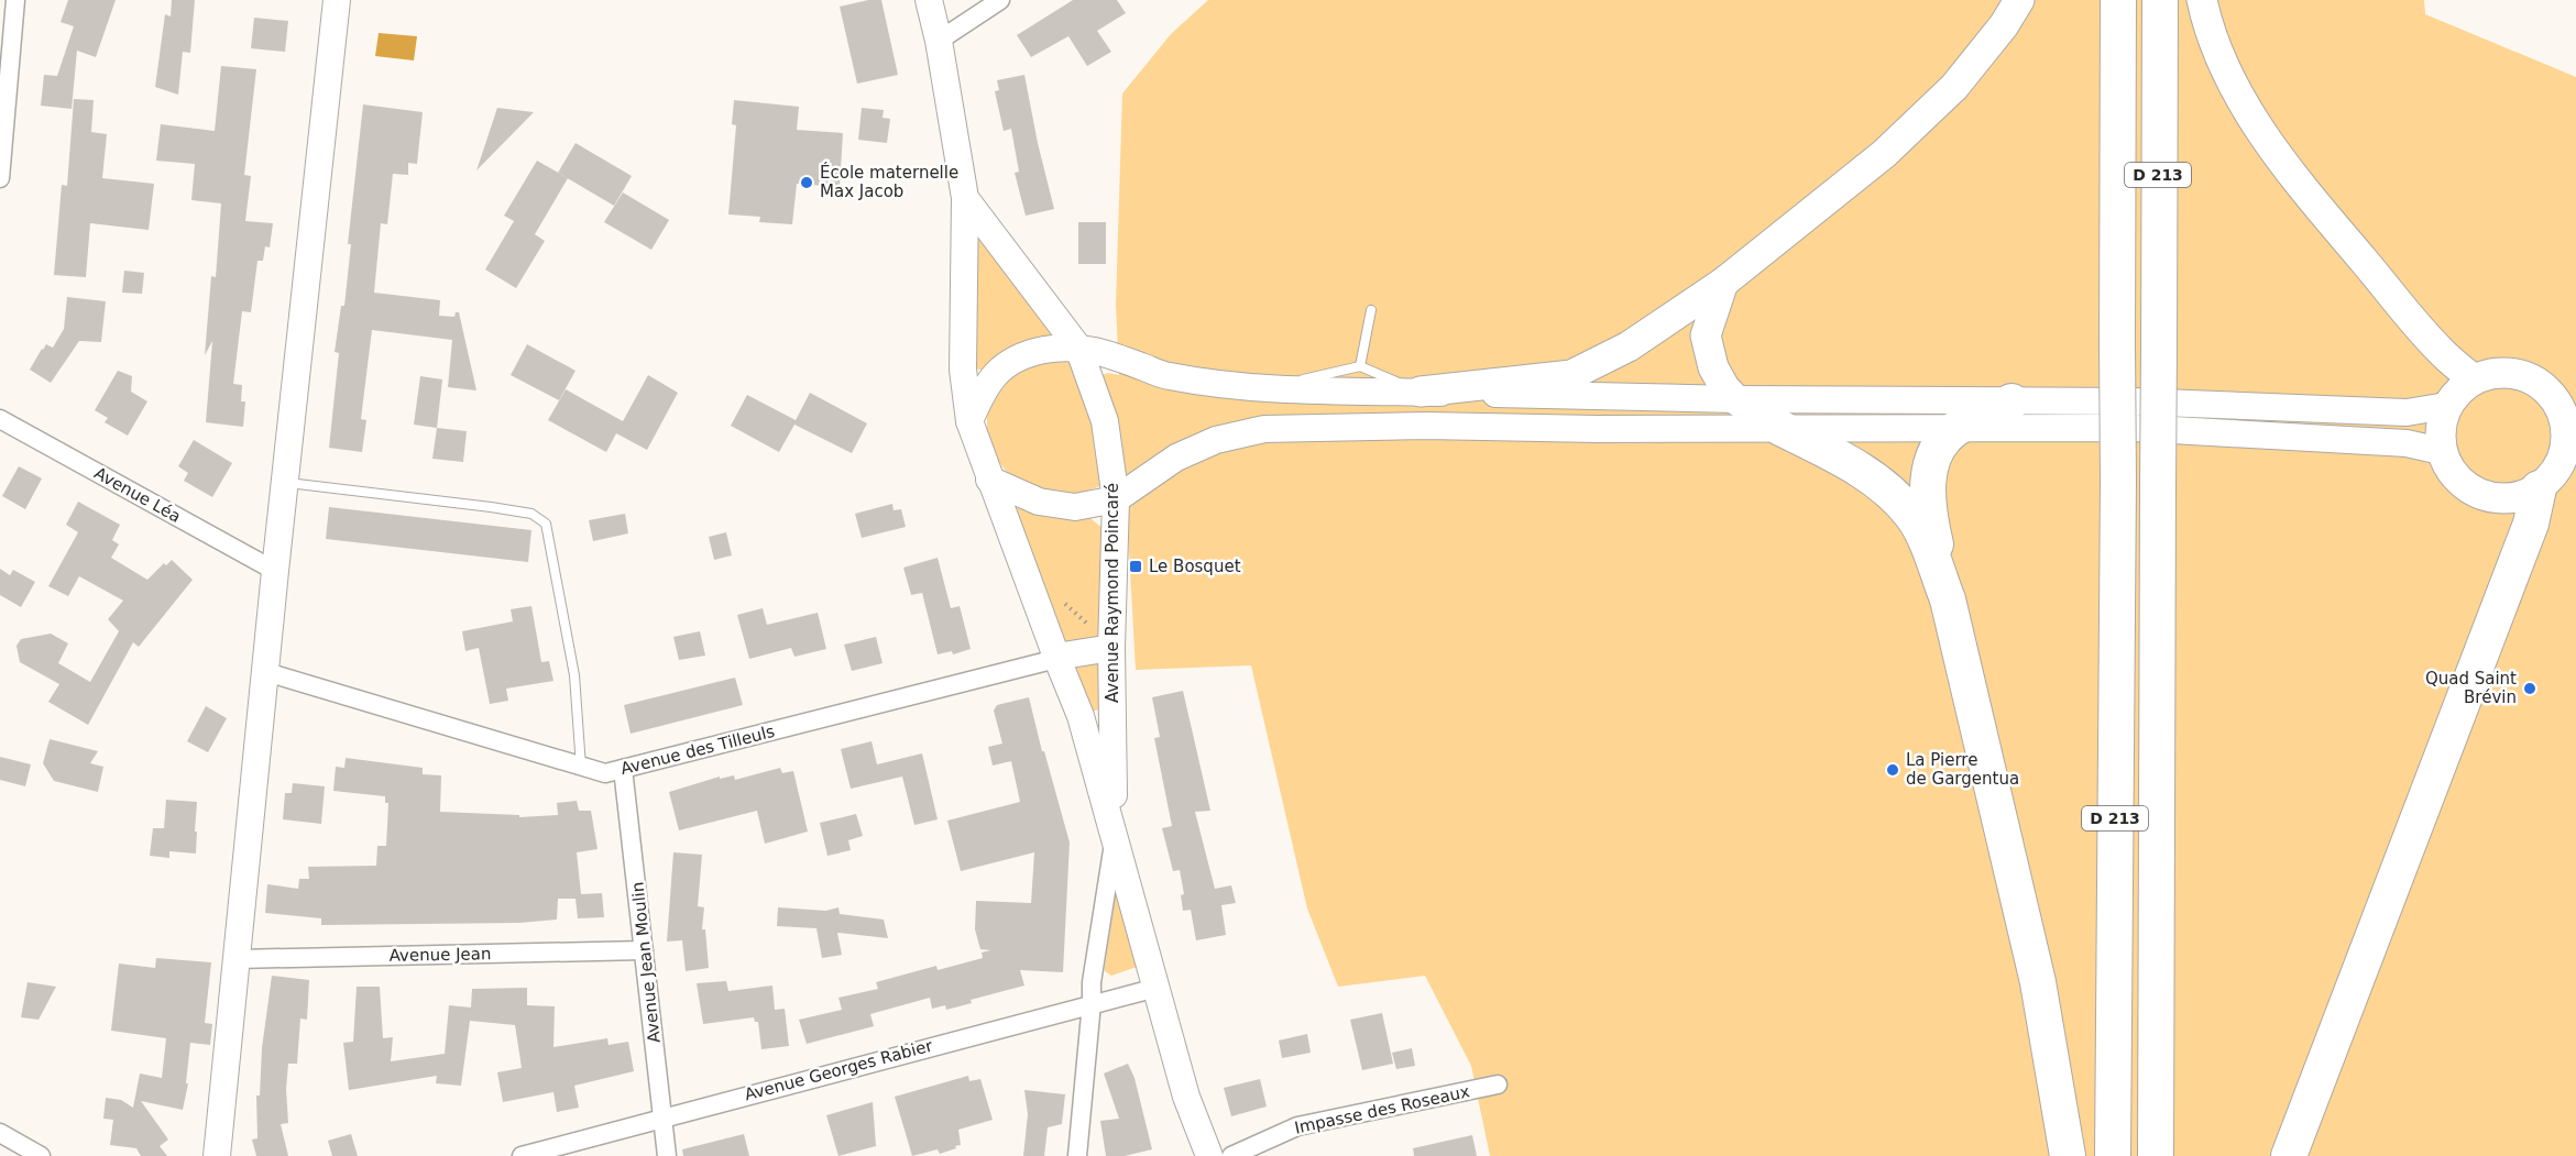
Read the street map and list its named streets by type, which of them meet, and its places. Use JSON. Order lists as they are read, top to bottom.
{
  "streets": {
    "highway": ["D 213"],
    "main road": ["Avenue Raymond Poincaré"],
    "street": [
      "Avenue Léa",
      "Avenue des Tilleuls",
      "Avenue Jean",
      "Avenue Jean Moulin",
      "Avenue Georges Rabier",
      "Impasse des Roseaux"
    ]
  },
  "crossings": [
    ["Avenue Raymond Poincaré", "Avenue des Tilleuls"],
    ["Avenue Raymond Poincaré", "Avenue Georges Rabier"],
    ["Avenue des Tilleuls", "Avenue Jean Moulin"],
    ["Avenue Jean", "Avenue Jean Moulin"],
    ["Avenue Jean Moulin", "Avenue Georges Rabier"]
  ],
  "places": {
    "other": ["École maternelle Max Jacob", "Quad Saint Brévin", "La Pierre de Gargentua"],
    "transit": ["Le Bosquet"]
  }
}
